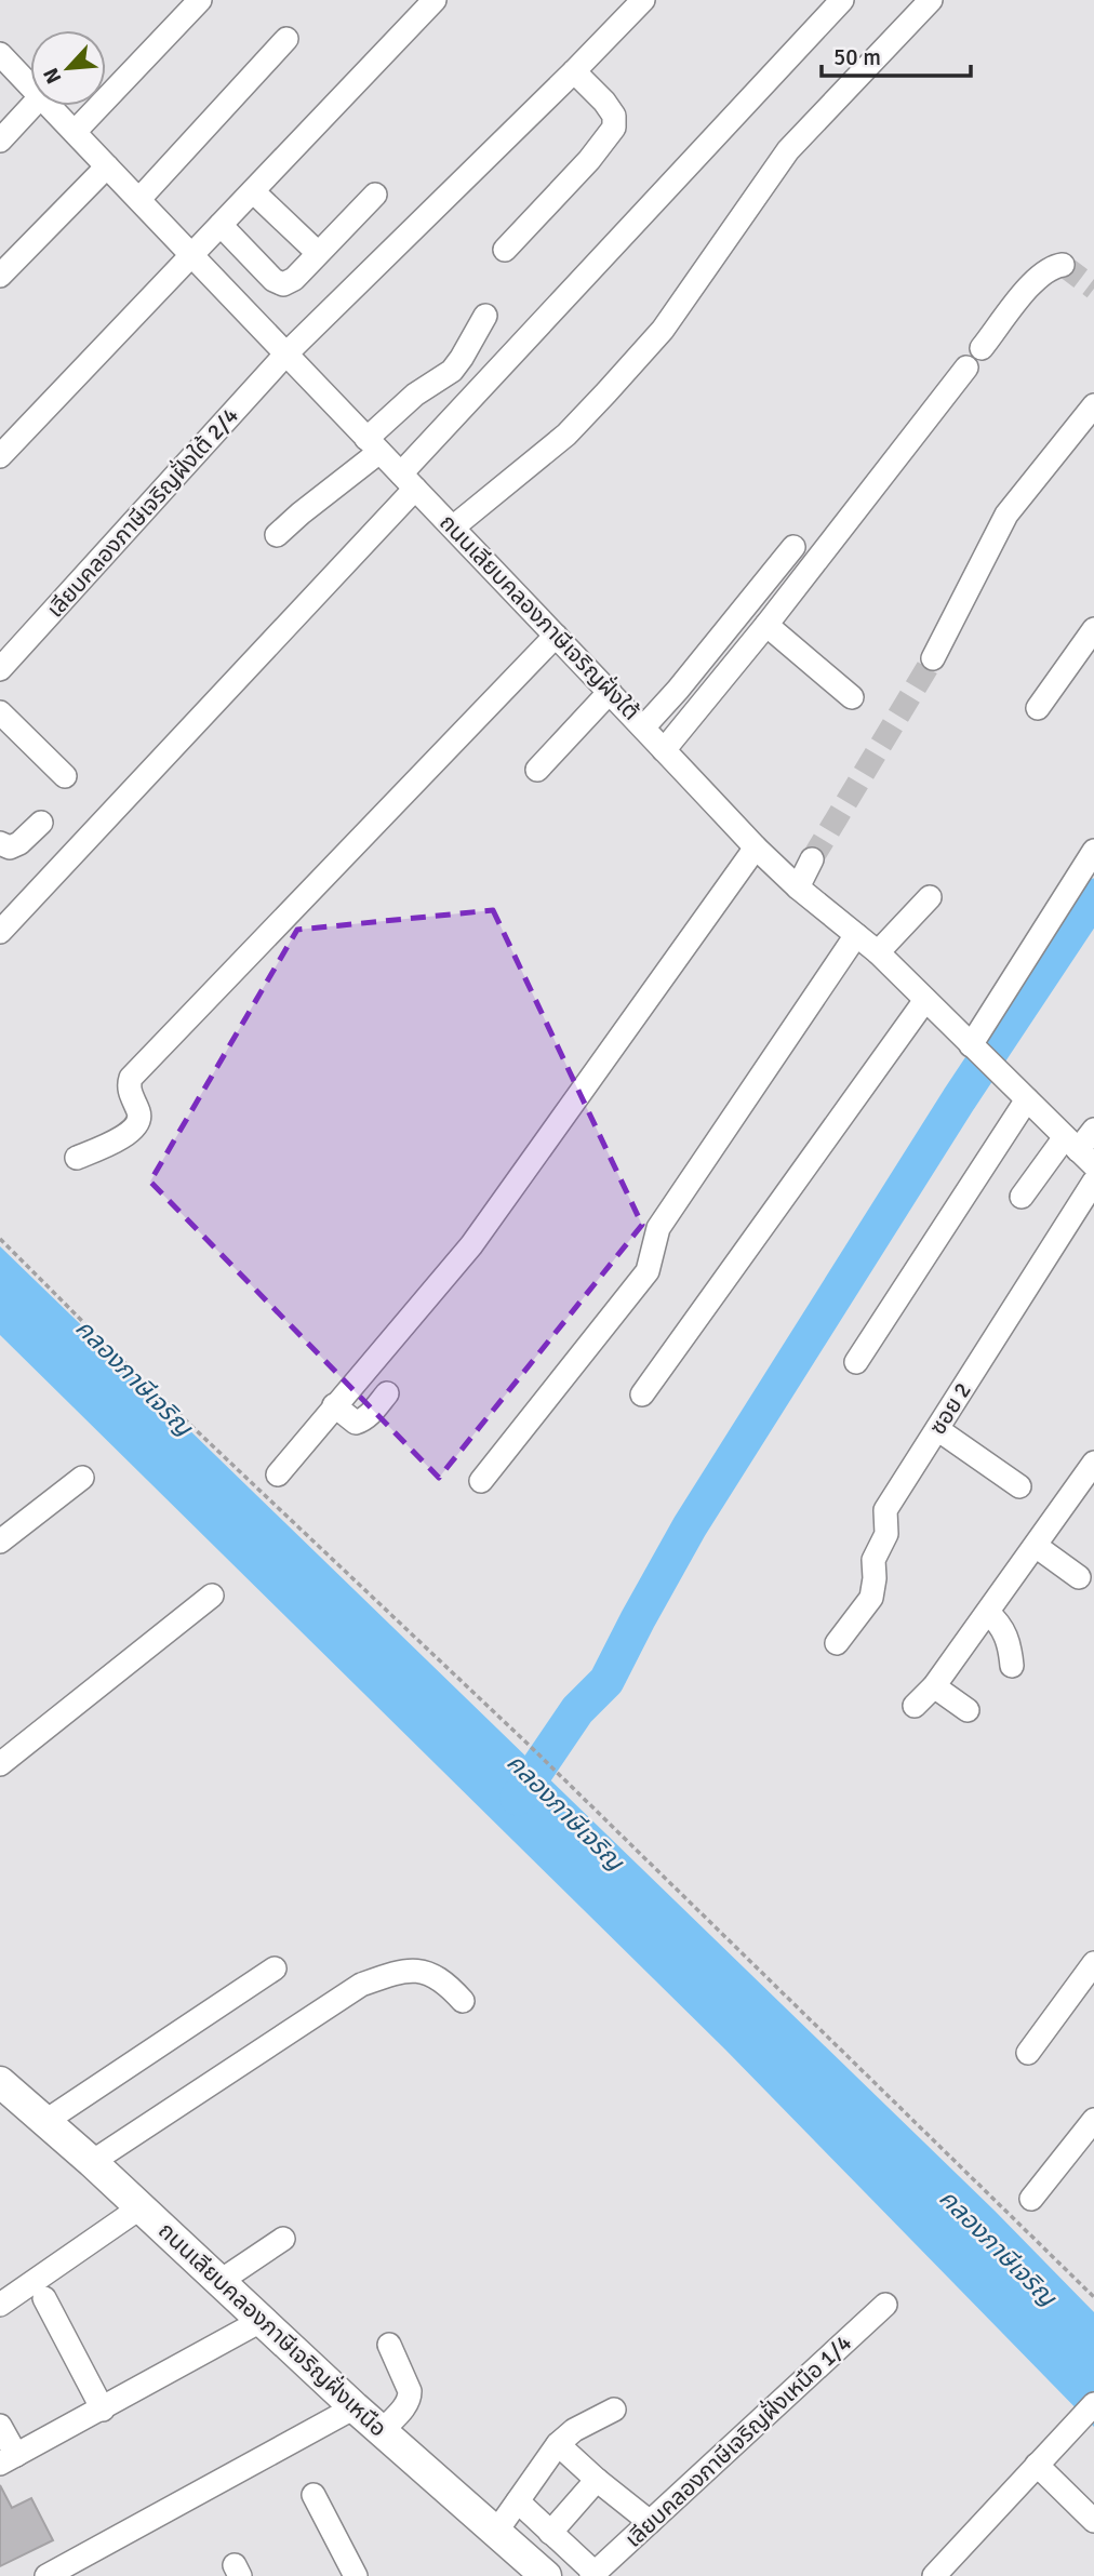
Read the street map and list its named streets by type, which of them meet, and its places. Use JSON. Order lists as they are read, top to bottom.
{
  "streets": {
    "main road": ["ถนนเลียบคลองภาษีเจริญฝั่งเหนือ"],
    "street": [
      "เลียบคลองภาษีเจริญฝั่งใต้ 2/4",
      "ถนนเลียบคลองภาษีเจริญฝั่งใต้",
      "ซอย 2",
      "เลียบคลองภาษีเจริญฝั่งเหนือ 1/4"
    ]
  },
  "crossings": [
    ["เลียบคลองภาษีเจริญฝั่งใต้ 2/4", "ถนนเลียบคลองภาษีเจริญฝั่งใต้"]
  ],
  "water": ["คลองภาษีเจริญ"],
  "scale_bar": "50 m",
  "north": "bottom left"
}
